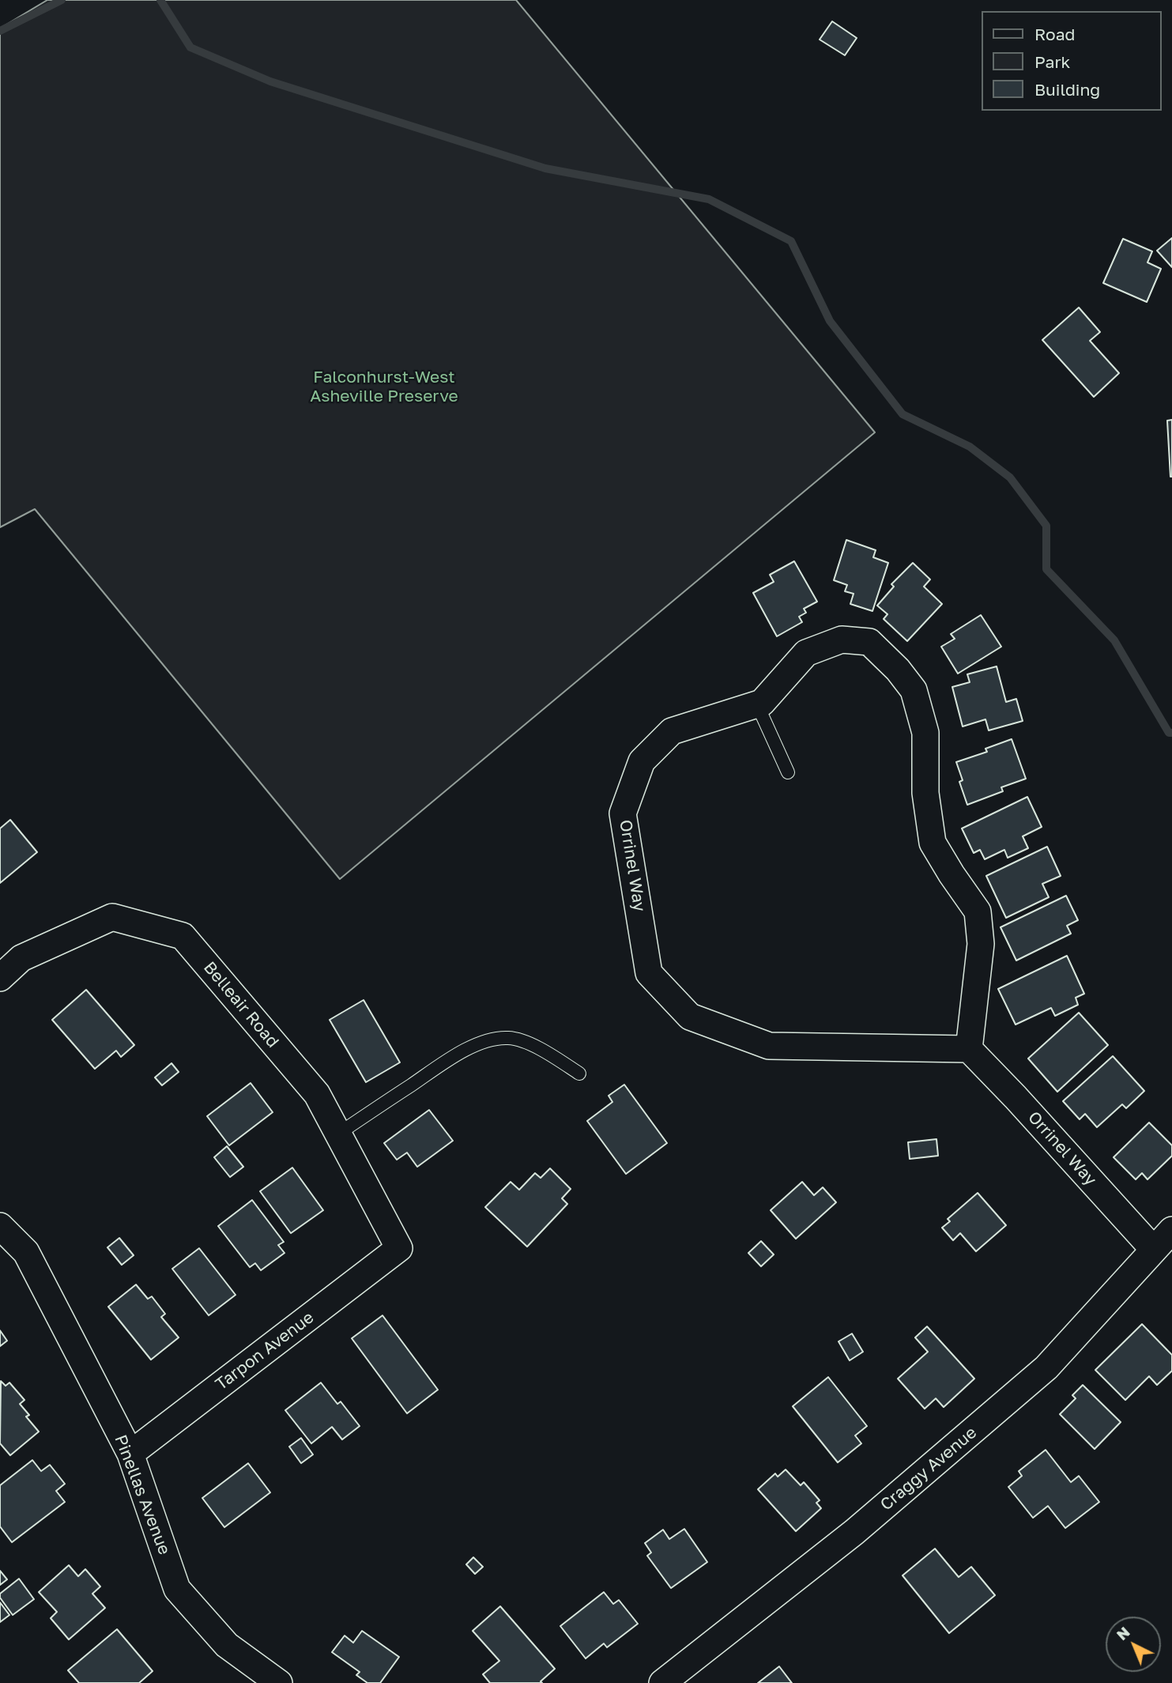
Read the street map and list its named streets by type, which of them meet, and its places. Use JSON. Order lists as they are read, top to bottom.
{
  "streets": {
    "street": [
      "Orrinel Way",
      "Belleair Road",
      "Tarpon Avenue",
      "Craggy Avenue",
      "Pinellas Avenue"
    ]
  },
  "crossings": [
    ["Orrinel Way", "Craggy Avenue"],
    ["Belleair Road", "Tarpon Avenue"],
    ["Tarpon Avenue", "Pinellas Avenue"]
  ],
  "parks": ["Falconhurst-West Asheville Preserve"],
  "legend": ["Road", "Park", "Building"],
  "north": "top left"
}
